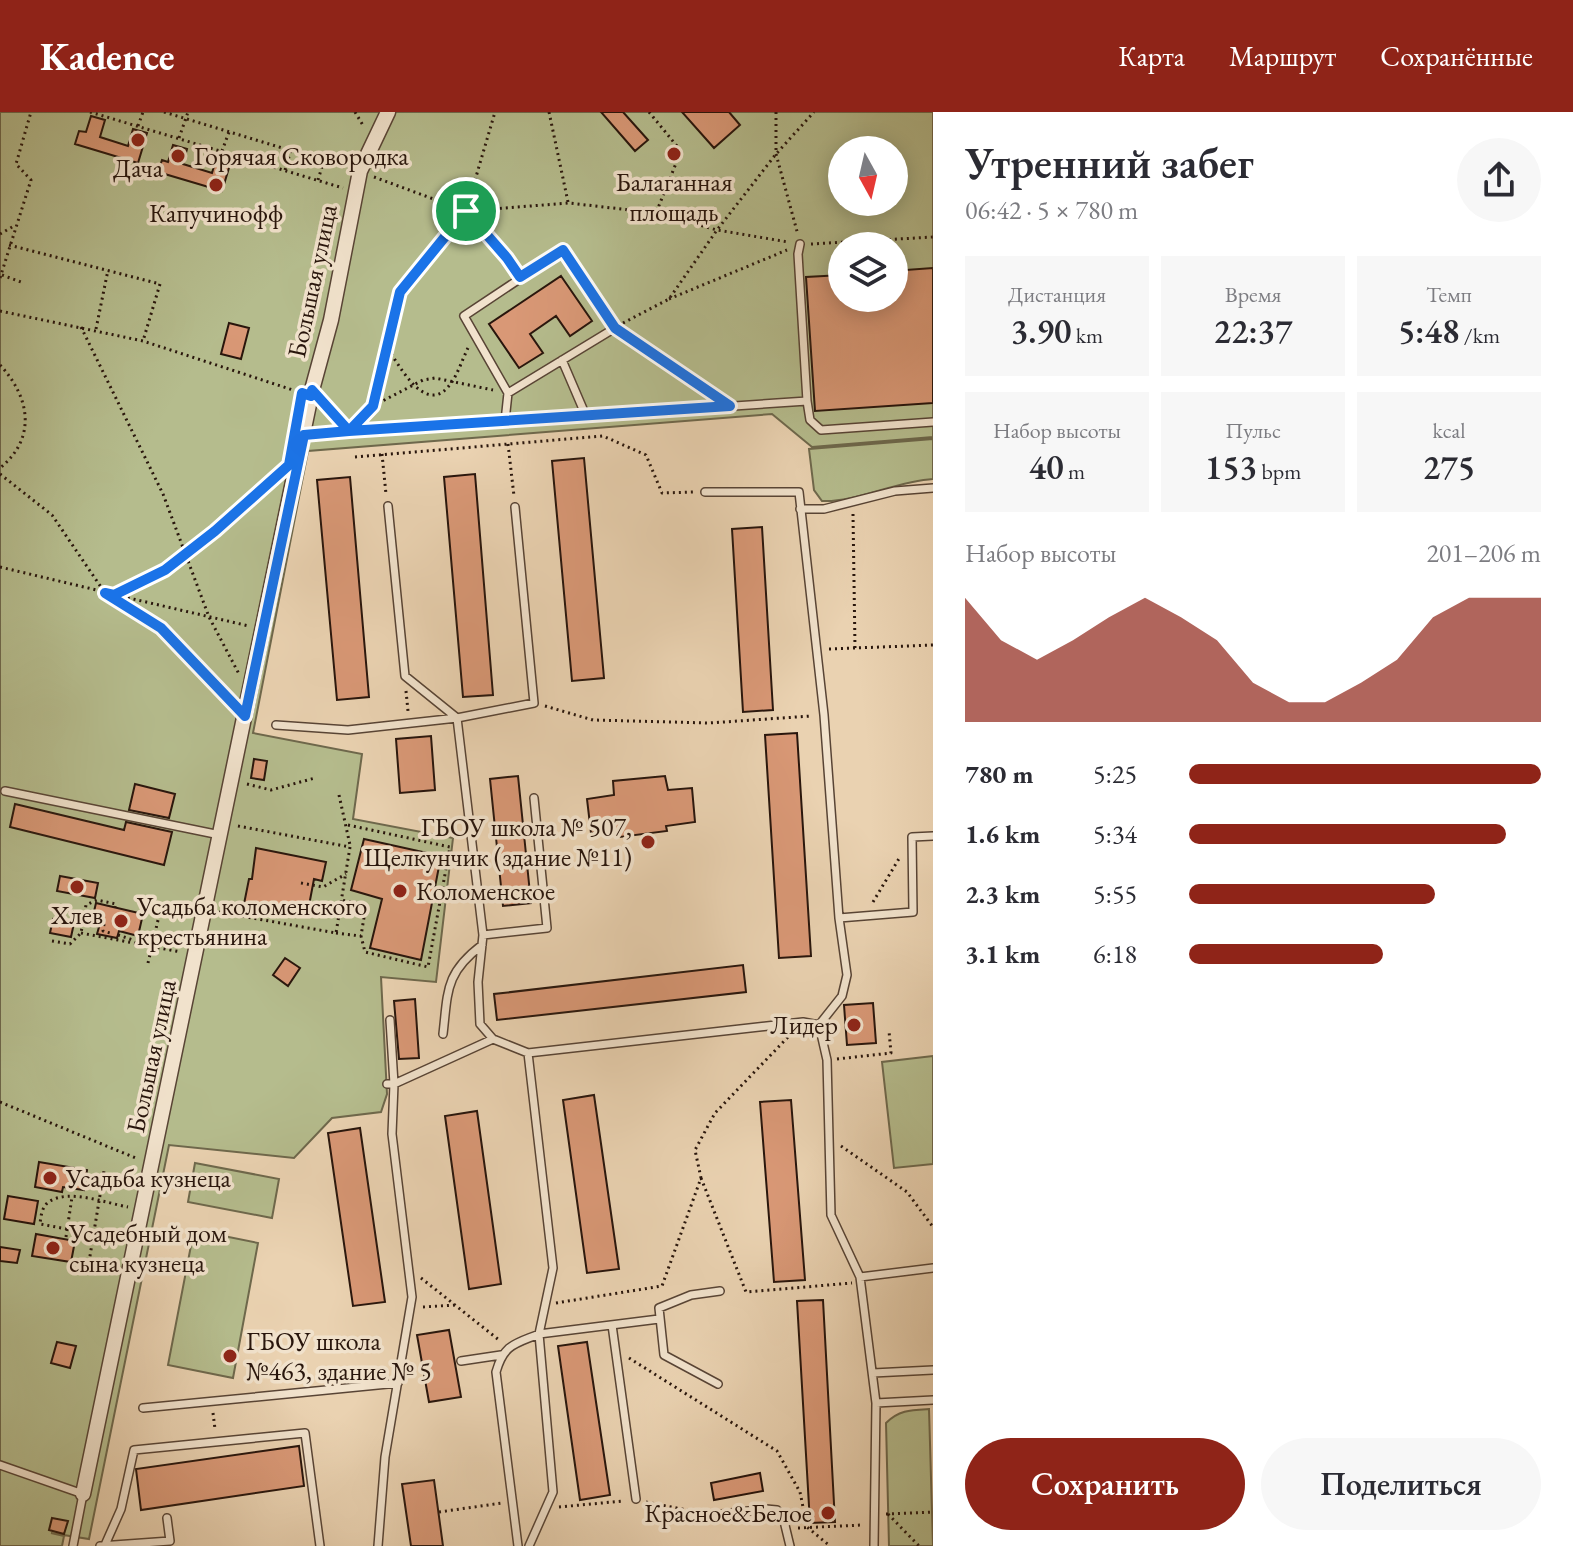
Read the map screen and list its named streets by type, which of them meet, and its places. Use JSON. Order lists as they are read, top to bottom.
{
  "streets": {
    "street": ["Большая улица"]
  },
  "places": [
    "Дача",
    "Балаганная площадь",
    "Горячая Сковородка",
    "Капучинофф",
    "ГБОУ школа № 507, Щелкунчик (здание №11)",
    "Хлев",
    "Коломенское",
    "Усадьба коломенского крестьянина",
    "Лидер",
    "Усадьба кузнеца",
    "Усадебный дом сына кузнеца",
    "ГБОУ школа №463, здание № 5",
    "Красное&Белое"
  ],
  "north": "bottom",
  "page": {
    "header": "Kadence",
    "nav": ["Карта", "Маршрут", "Сохранённые"],
    "heading": ["Утренний забег", "06:42 · 5 × 780 m"],
    "stats": [
      ["Дистанция", "3.90 km"],
      ["Время", "22:37"],
      ["Темп", "5:48 /km"],
      ["Набор высоты", "40 m"],
      ["Пульс", "153 bpm"],
      ["kcal", "275"]
    ],
    "chart": ["Набор высоты", "201–206 m"],
    "list": [
      {
        "name": "780 m",
        "note": "5:25"
      },
      {
        "name": "1.6 km",
        "note": "5:34"
      },
      {
        "name": "2.3 km",
        "note": "5:55"
      },
      {
        "name": "3.1 km",
        "note": "6:18"
      }
    ],
    "buttons": ["Сохранить", "Поделиться"]
  }
}
